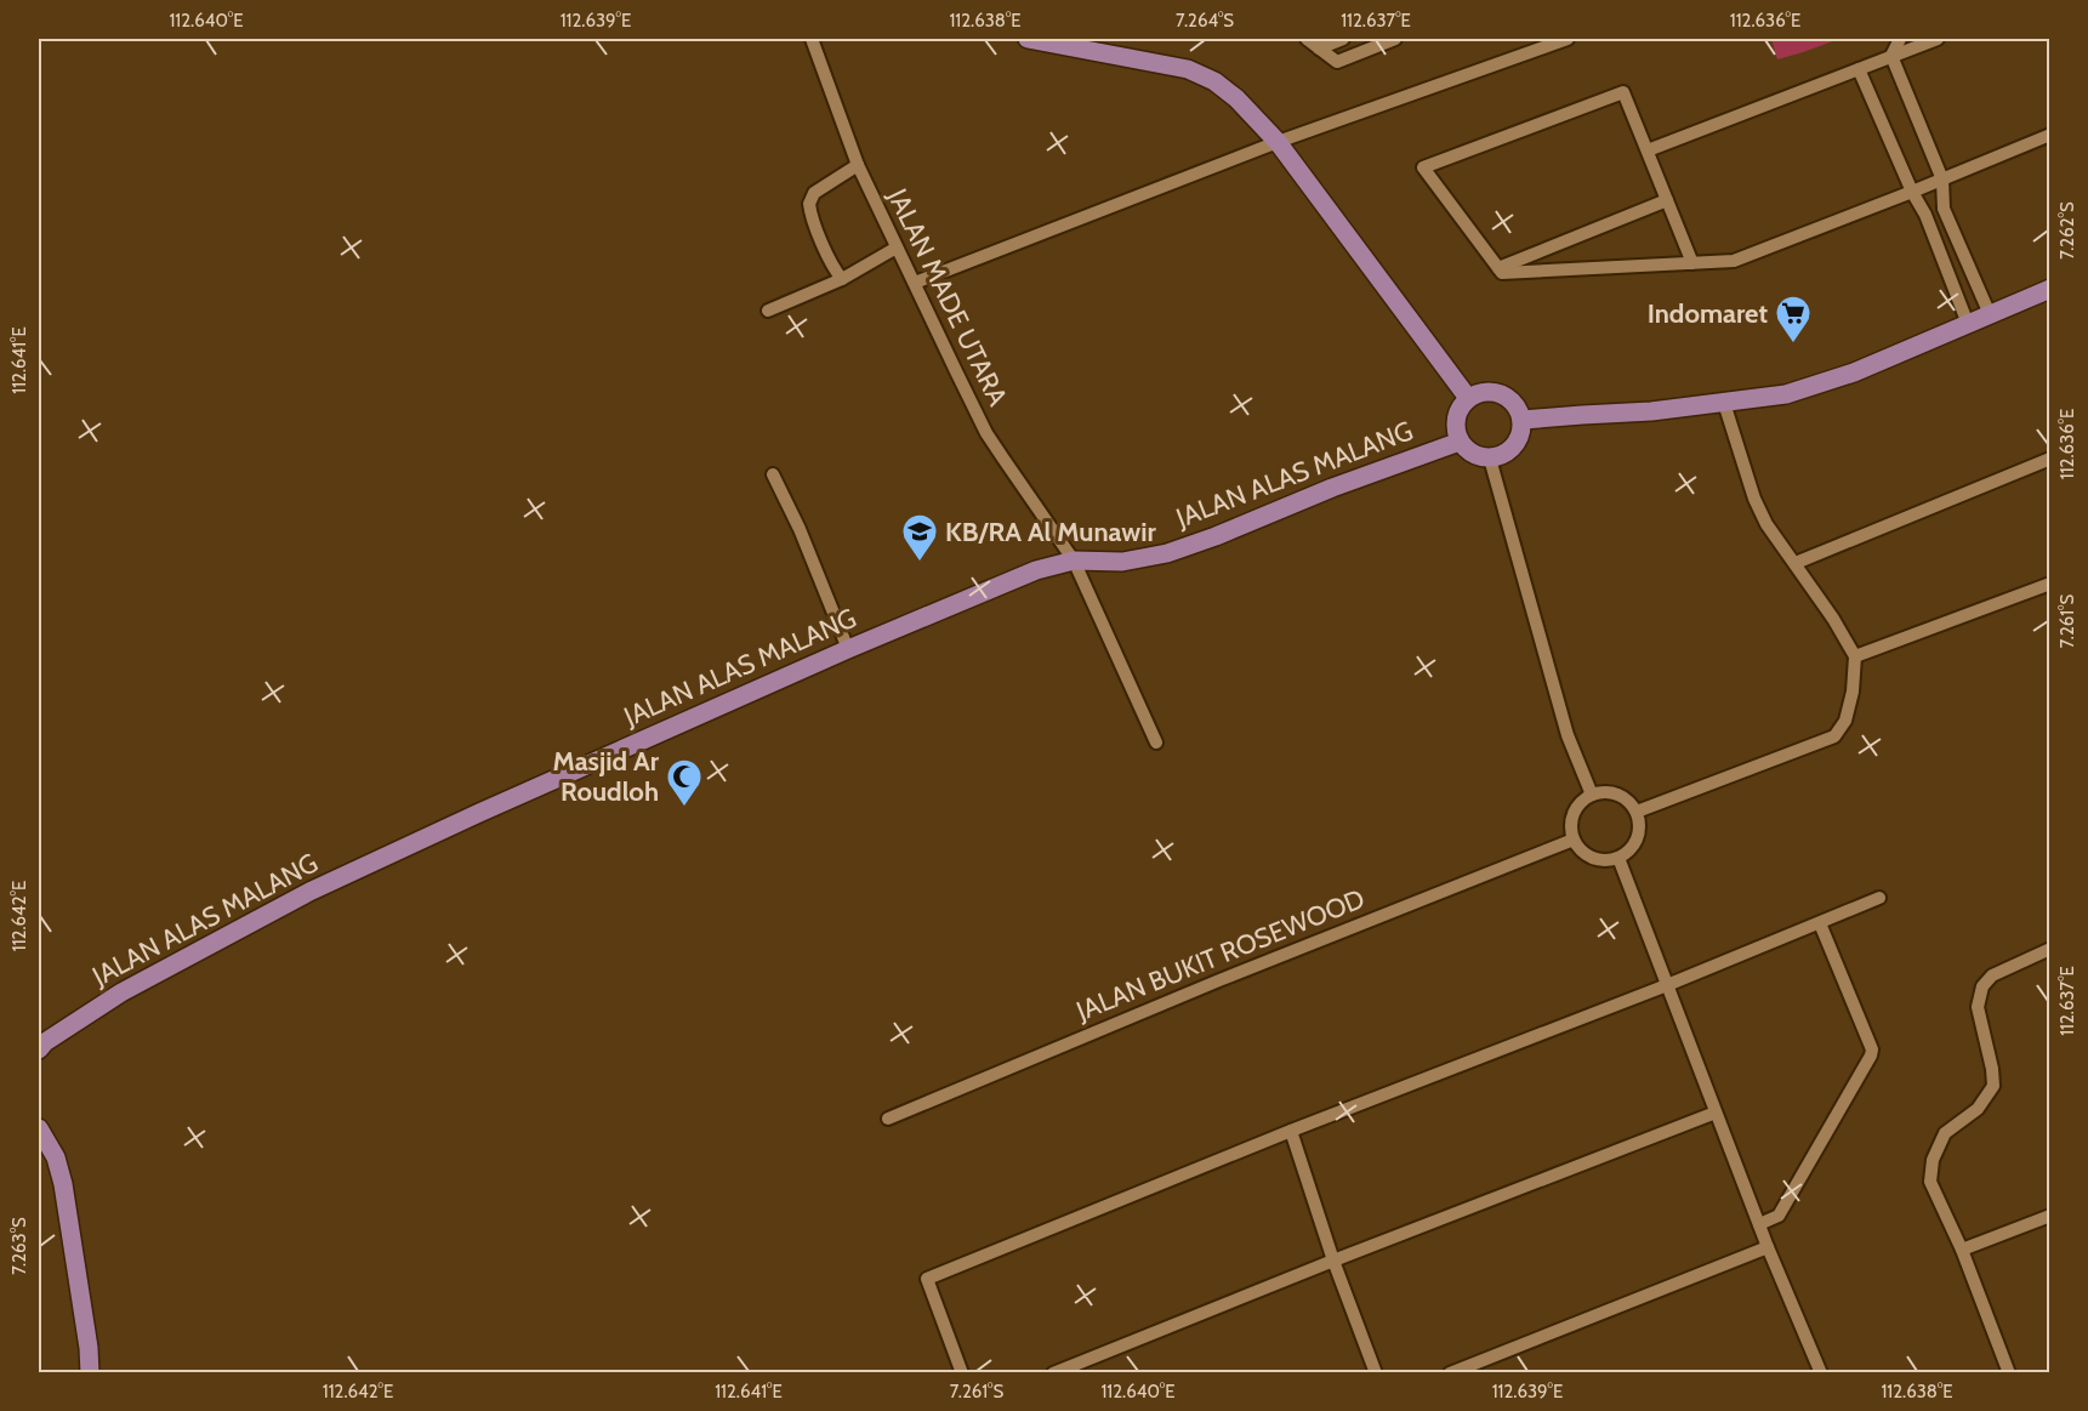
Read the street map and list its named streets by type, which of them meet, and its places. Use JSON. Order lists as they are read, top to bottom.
{
  "streets": {
    "main road": ["JALAN ALAS MALANG"],
    "street": ["JALAN MADE UTARA", "JALAN BUKIT ROSEWOOD"]
  },
  "crossings": [
    ["JALAN MADE UTARA", "JALAN ALAS MALANG"]
  ],
  "places": {
    "supermarket": ["Indomaret"],
    "school or university": ["KB/RA Al Munawir"],
    "mosque": ["Masjid Ar Roudloh"]
  },
  "coordinates": [
    "112.640°E",
    "112.639°E",
    "112.638°E",
    "7.264°S",
    "112.637°E",
    "112.636°E",
    "7.262°S",
    "112.641°E",
    "7.261°S",
    "112.642°E",
    "7.263°S"
  ]
}
